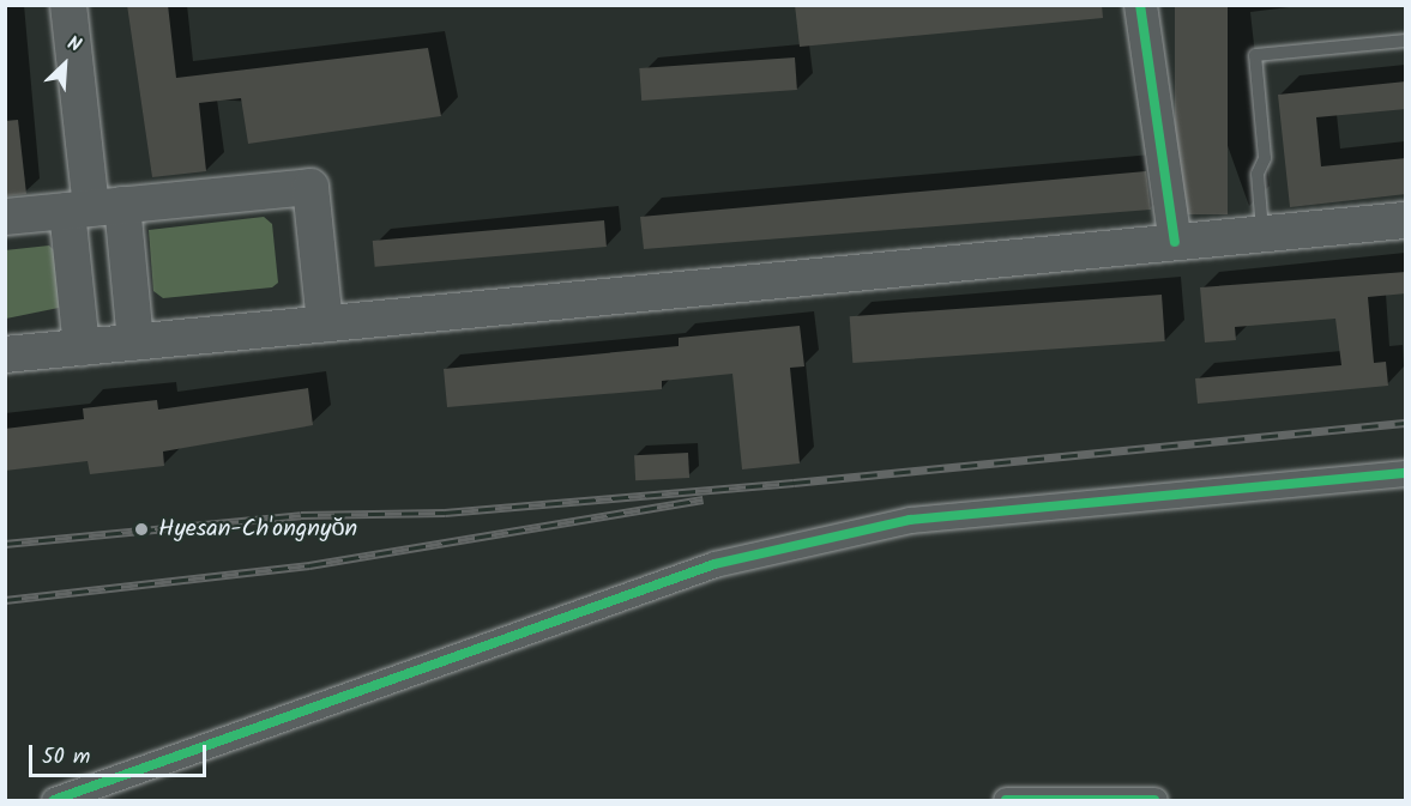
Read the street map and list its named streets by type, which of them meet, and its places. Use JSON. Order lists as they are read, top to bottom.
{
  "places": ["Hyesan-Ch'ongnyŏn"],
  "scale_bar": "50 m",
  "north": "top right"
}
